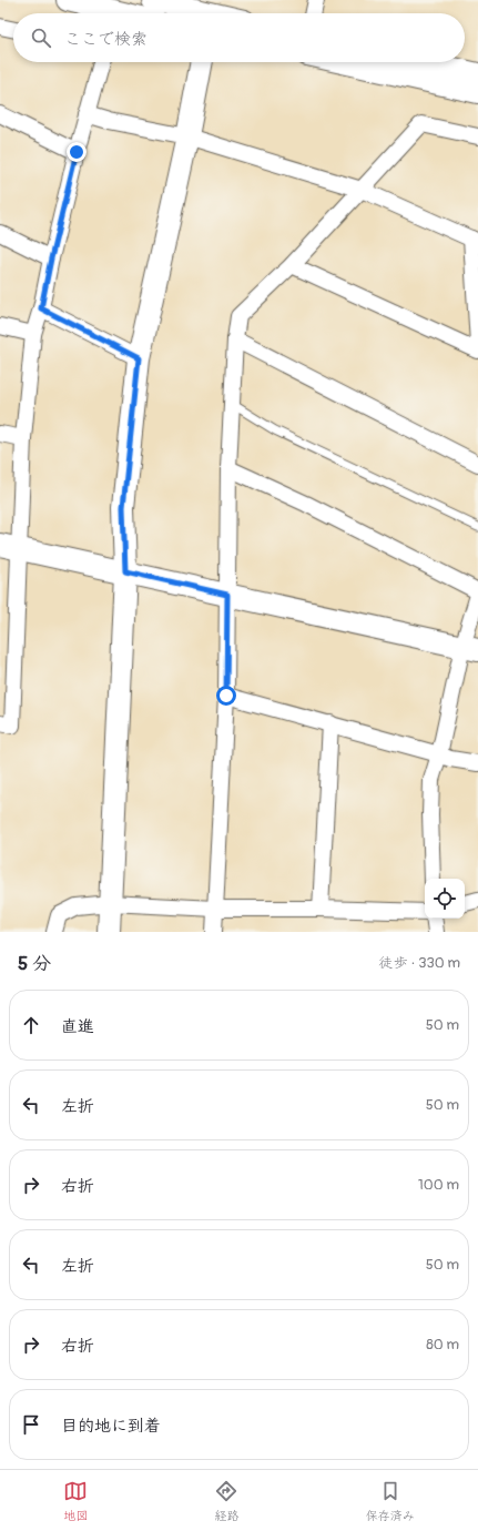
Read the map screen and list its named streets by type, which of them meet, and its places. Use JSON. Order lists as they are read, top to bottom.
{
  "page": {
    "search": "ここで検索",
    "heading": ["5 分", "徒歩 · 330 m"],
    "list": [
      ["直進", "50 m"],
      ["左折", "50 m"],
      ["右折", "100 m"],
      ["左折", "50 m"],
      ["右折", "80 m"],
      "目的地に到着"
    ],
    "nav": ["地図", "経路", "保存済み"]
  }
}
